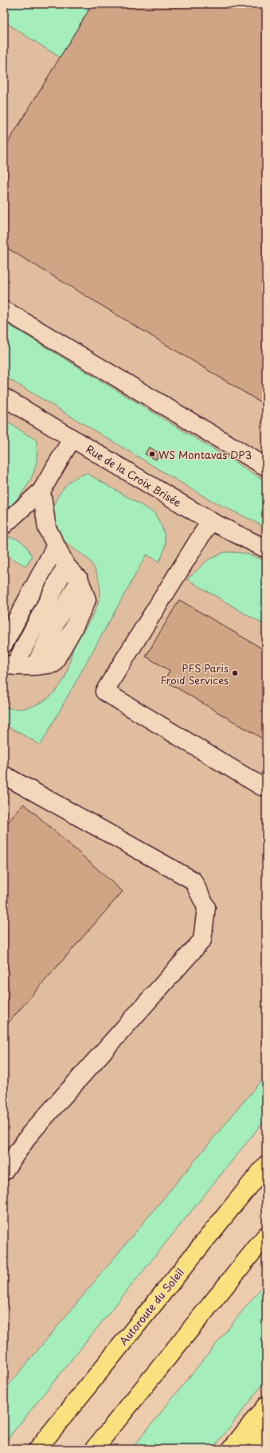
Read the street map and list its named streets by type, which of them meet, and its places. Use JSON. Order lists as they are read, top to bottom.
{
  "streets": {
    "main road": ["Autoroute du Soleil"],
    "street": ["Rue de la Croix Brisée"]
  },
  "places": ["WS Montavas DP3", "PFS Paris Froid Services"]
}
